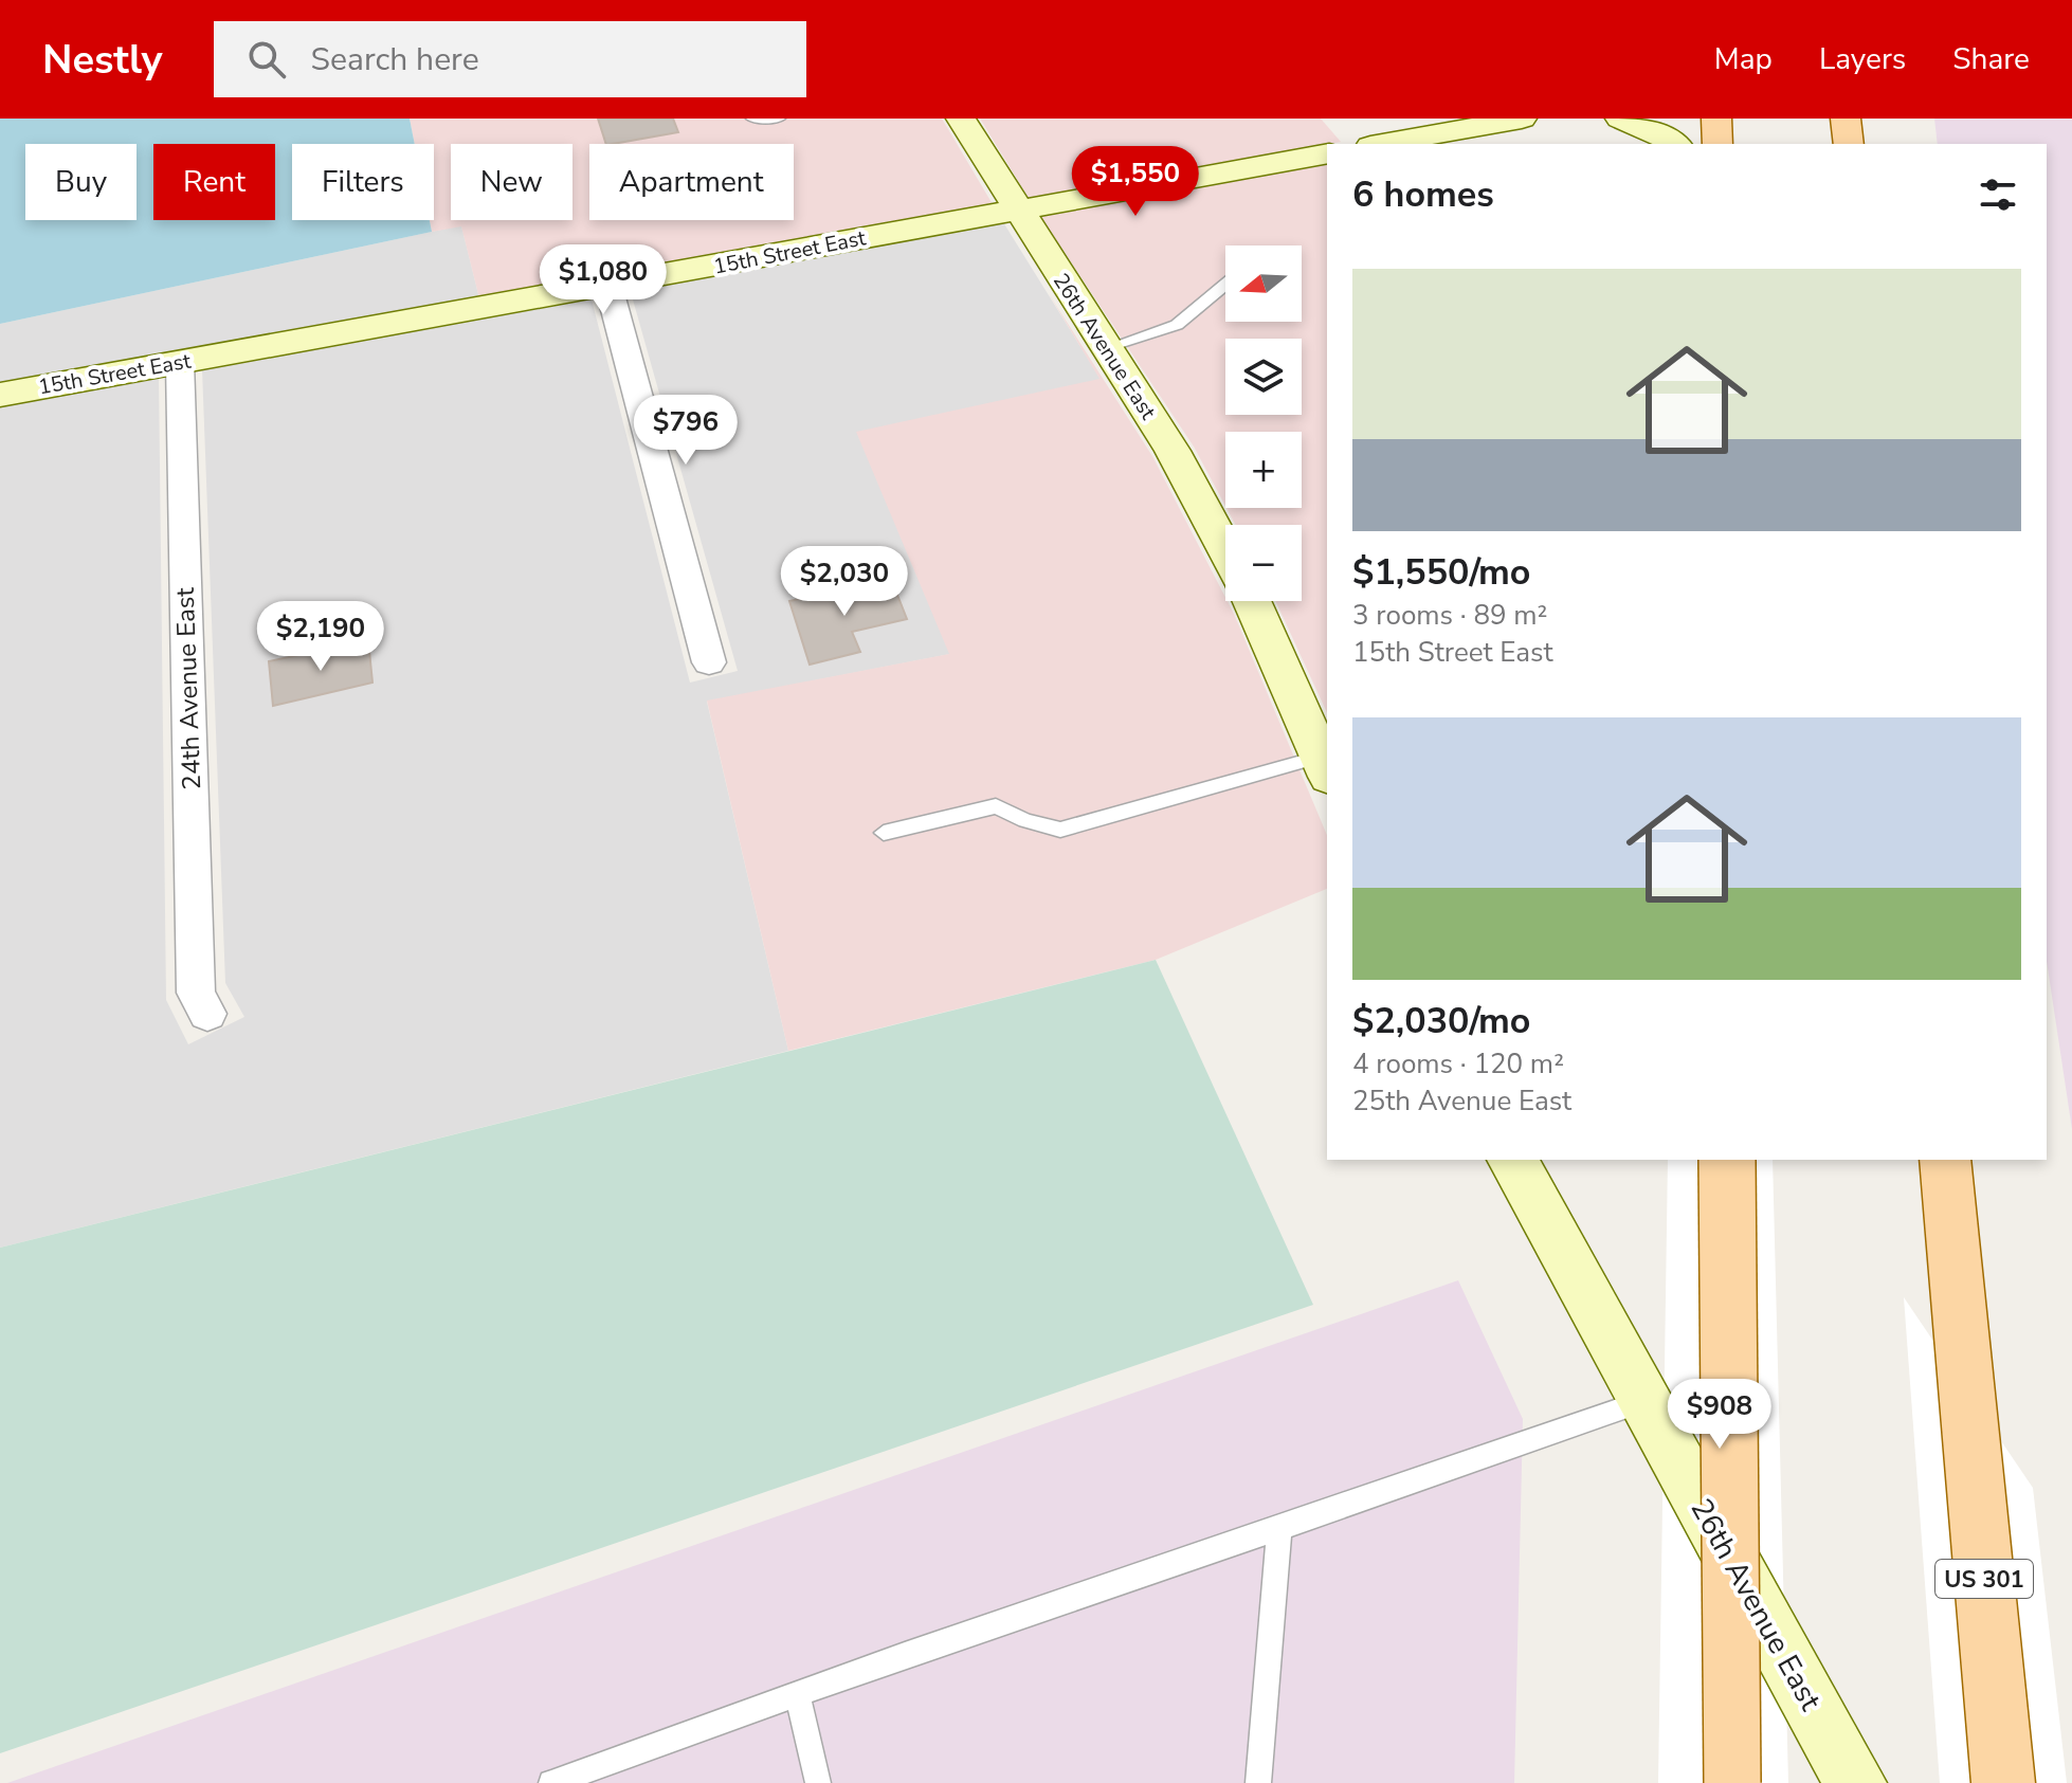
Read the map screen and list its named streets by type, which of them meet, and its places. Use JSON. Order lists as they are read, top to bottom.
{
  "streets": {
    "main road": ["15th Street East", "26th Avenue East", "US 301"],
    "street": ["24th Avenue East"]
  },
  "crossings": [
    ["15th Street East", "26th Avenue East"],
    ["15th Street East", "24th Avenue East"]
  ],
  "north": "left",
  "page": {
    "header": "Nestly",
    "search": "Search here",
    "nav": ["Map", "Layers", "Share"],
    "chip": [
      "Buy",
      "Rent",
      "Filters",
      "New",
      "Apartment"
    ],
    "heading": "6 homes",
    "price": [
      "$1,550",
      "$1,080",
      "$796",
      "$2,030",
      "$2,190",
      "$908"
    ],
    "map_buttons": ["+", "−"],
    "list": [
      {
        "name": "$1,550/mo",
        "note": "3 rooms · 89 m² · 15th Street East"
      },
      {
        "name": "$2,030/mo",
        "note": "4 rooms · 120 m² · 25th Avenue East"
      }
    ]
  }
}
